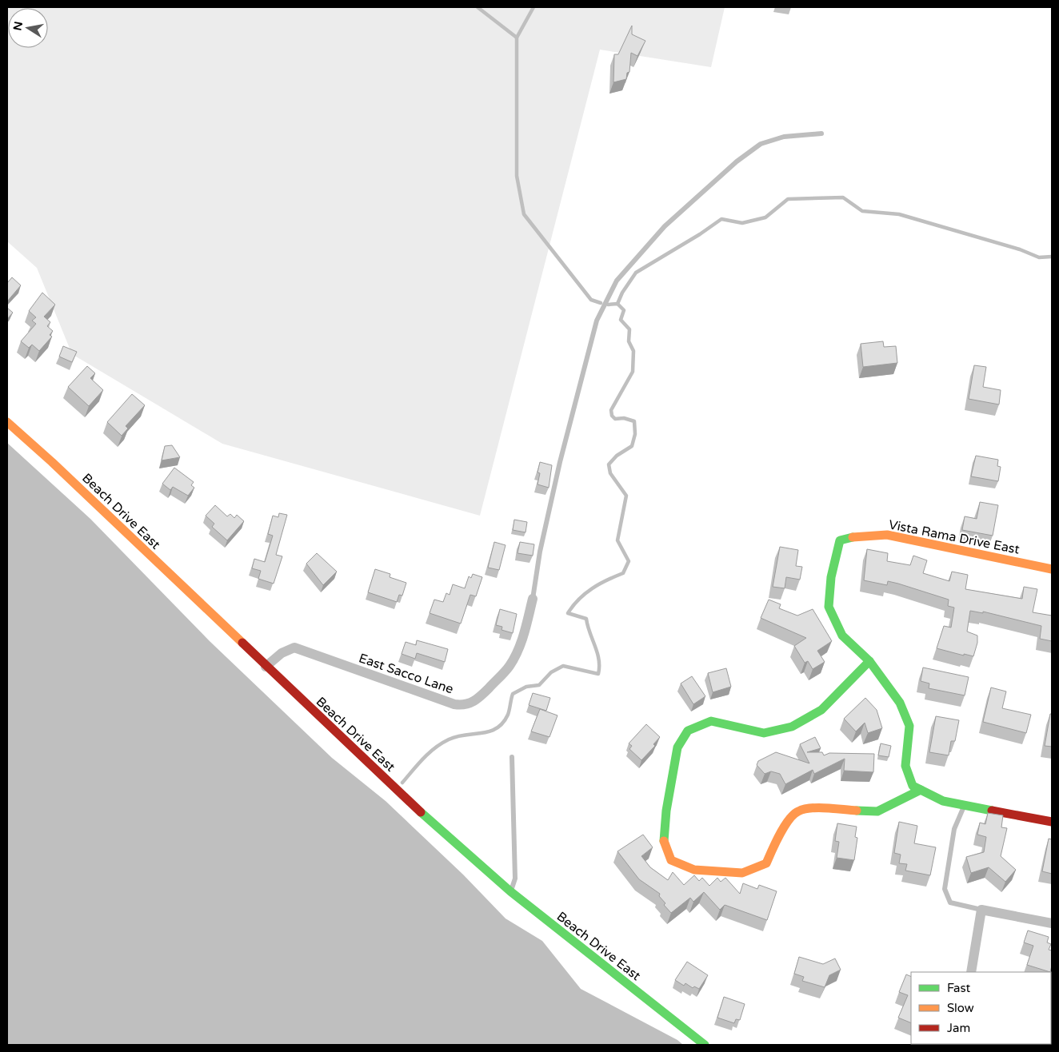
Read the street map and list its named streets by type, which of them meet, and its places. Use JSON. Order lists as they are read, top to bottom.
{
  "streets": {
    "street": ["Beach Drive East", "Vista Rama Drive East", "East Sacco Lane"]
  },
  "crossings": [
    ["Beach Drive East", "East Sacco Lane"]
  ],
  "legend": ["Fast", "Slow", "Jam"],
  "north": "left"
}
